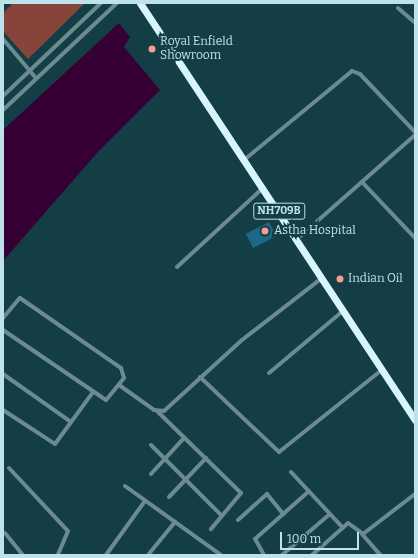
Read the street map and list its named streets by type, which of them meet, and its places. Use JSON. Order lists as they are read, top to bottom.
{
  "streets": {
    "highway": ["NH709B"]
  },
  "places": ["Royal Enfield Showroom", "Astha Hospital", "Indian Oil"],
  "scale_bar": "100 m"
}
